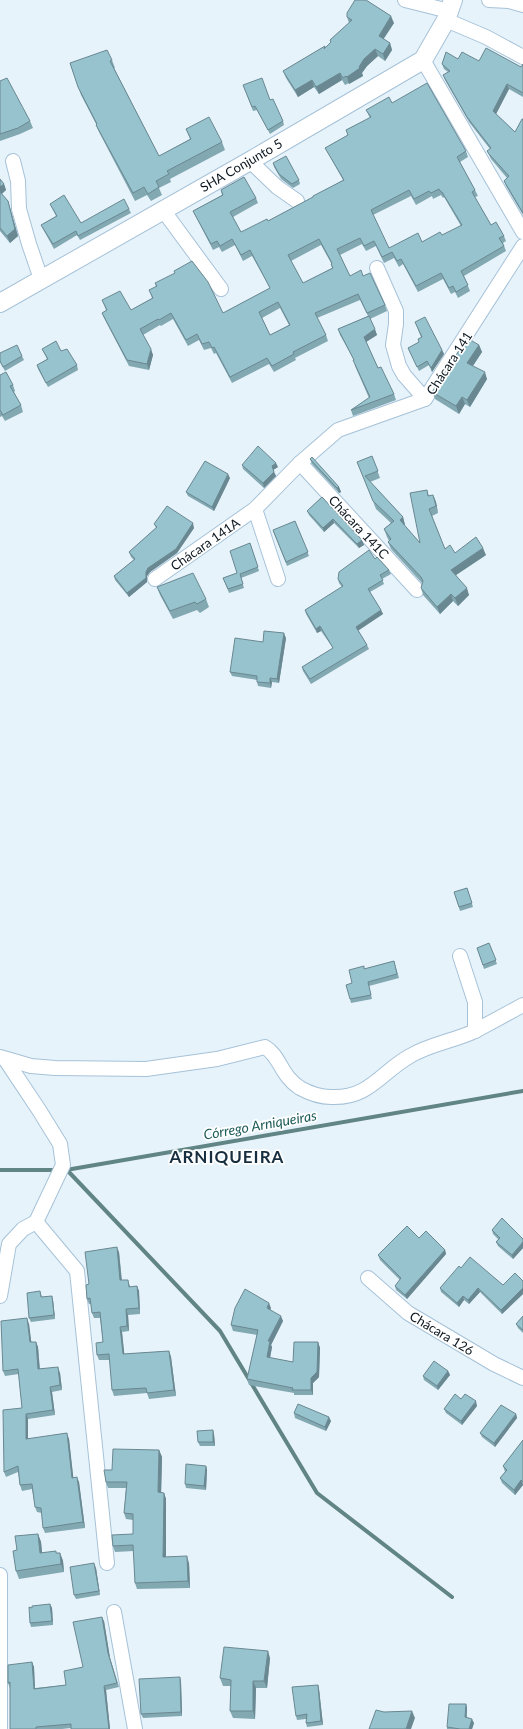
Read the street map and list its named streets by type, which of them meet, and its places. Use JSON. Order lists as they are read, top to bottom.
{
  "streets": {
    "street": [
      "SHA Conjunto 5",
      "Chácara 141",
      "Chácara 141C",
      "Chácara 141A",
      "Chácara 126"
    ]
  },
  "crossings": [
    ["Chácara 141", "Chácara 141C"],
    ["Chácara 141", "Chácara 141A"],
    ["Chácara 141C", "Chácara 141A"]
  ],
  "districts": ["ARNIQUEIRA"],
  "water": ["Córrego Arniqueiras"]
}
